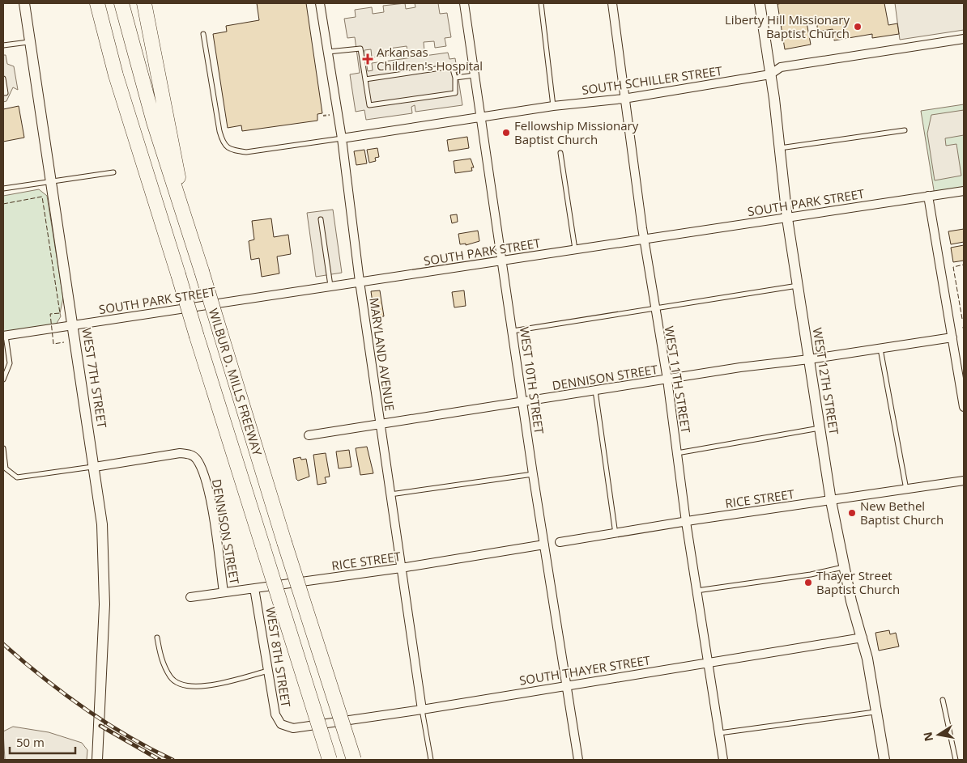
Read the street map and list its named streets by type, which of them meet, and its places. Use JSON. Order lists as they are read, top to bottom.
{
  "streets": {
    "highway": ["WILBUR D. MILLS FREEWAY"],
    "street": [
      "SOUTH SCHILLER STREET",
      "SOUTH PARK STREET",
      "MARYLAND AVENUE",
      "DENNISON STREET",
      "WEST 7TH STREET",
      "WEST 11TH STREET",
      "WEST 10TH STREET",
      "WEST 12TH STREET",
      "RICE STREET",
      "WEST 8TH STREET",
      "SOUTH THAYER STREET"
    ]
  },
  "crossings": [
    ["SOUTH SCHILLER STREET", "MARYLAND AVENUE"],
    ["SOUTH SCHILLER STREET", "WEST 11TH STREET"],
    ["SOUTH SCHILLER STREET", "WEST 10TH STREET"],
    ["SOUTH SCHILLER STREET", "WEST 12TH STREET"],
    ["SOUTH PARK STREET", "MARYLAND AVENUE"],
    ["SOUTH PARK STREET", "WEST 7TH STREET"],
    ["SOUTH PARK STREET", "WEST 11TH STREET"],
    ["SOUTH PARK STREET", "WEST 10TH STREET"],
    ["SOUTH PARK STREET", "WEST 12TH STREET"],
    ["MARYLAND AVENUE", "DENNISON STREET"],
    ["MARYLAND AVENUE", "RICE STREET"],
    ["MARYLAND AVENUE", "SOUTH THAYER STREET"],
    ["DENNISON STREET", "WEST 7TH STREET"],
    ["DENNISON STREET", "WEST 11TH STREET"],
    ["DENNISON STREET", "WEST 10TH STREET"],
    ["DENNISON STREET", "WEST 12TH STREET"],
    ["DENNISON STREET", "RICE STREET"],
    ["WEST 11TH STREET", "RICE STREET"],
    ["WEST 11TH STREET", "SOUTH THAYER STREET"],
    ["WEST 10TH STREET", "RICE STREET"],
    ["WEST 10TH STREET", "SOUTH THAYER STREET"],
    ["WEST 12TH STREET", "RICE STREET"],
    ["WEST 12TH STREET", "SOUTH THAYER STREET"],
    ["RICE STREET", "WEST 8TH STREET"],
    ["WEST 8TH STREET", "SOUTH THAYER STREET"]
  ],
  "places": {
    "other": [
      "Liberty Hill Missionary Baptist Church",
      "Fellowship Missionary Baptist Church",
      "New Bethel Baptist Church",
      "Thayer Street Baptist Church"
    ],
    "health": ["Arkansas Children's Hospital"]
  },
  "scale_bar": "50 m",
  "north": "left"
}
